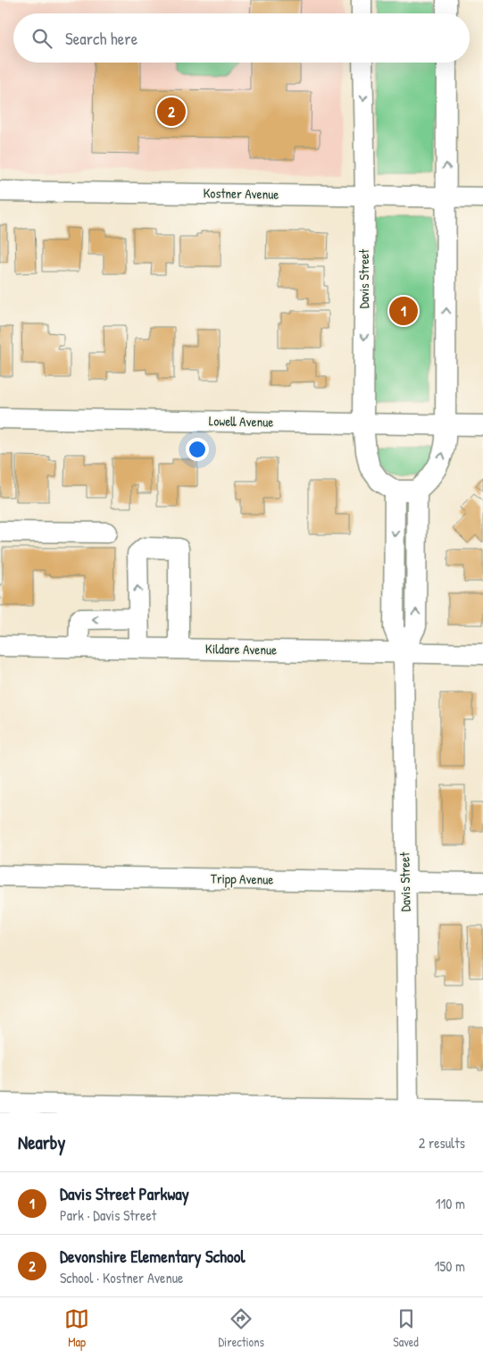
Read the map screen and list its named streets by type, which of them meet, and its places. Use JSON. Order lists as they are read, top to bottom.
{
  "streets": {
    "street": [
      "Kostner Avenue",
      "Davis Street",
      "Lowell Avenue",
      "Kildare Avenue",
      "Tripp Avenue"
    ]
  },
  "crossings": [
    ["Kostner Avenue", "Davis Street"],
    ["Davis Street", "Lowell Avenue"],
    ["Davis Street", "Kildare Avenue"],
    ["Davis Street", "Tripp Avenue"]
  ],
  "page": {
    "search": "Search here",
    "pins": ["2", "1"],
    "heading": ["Nearby", "2 results"],
    "list": [
      {
        "mark": "1",
        "name": "Davis Street Parkway",
        "note": "Park · Davis Street",
        "value": "110 m"
      },
      {
        "mark": "2",
        "name": "Devonshire Elementary School",
        "note": "School · Kostner Avenue",
        "value": "150 m"
      }
    ],
    "nav": ["Map", "Directions", "Saved"]
  }
}
